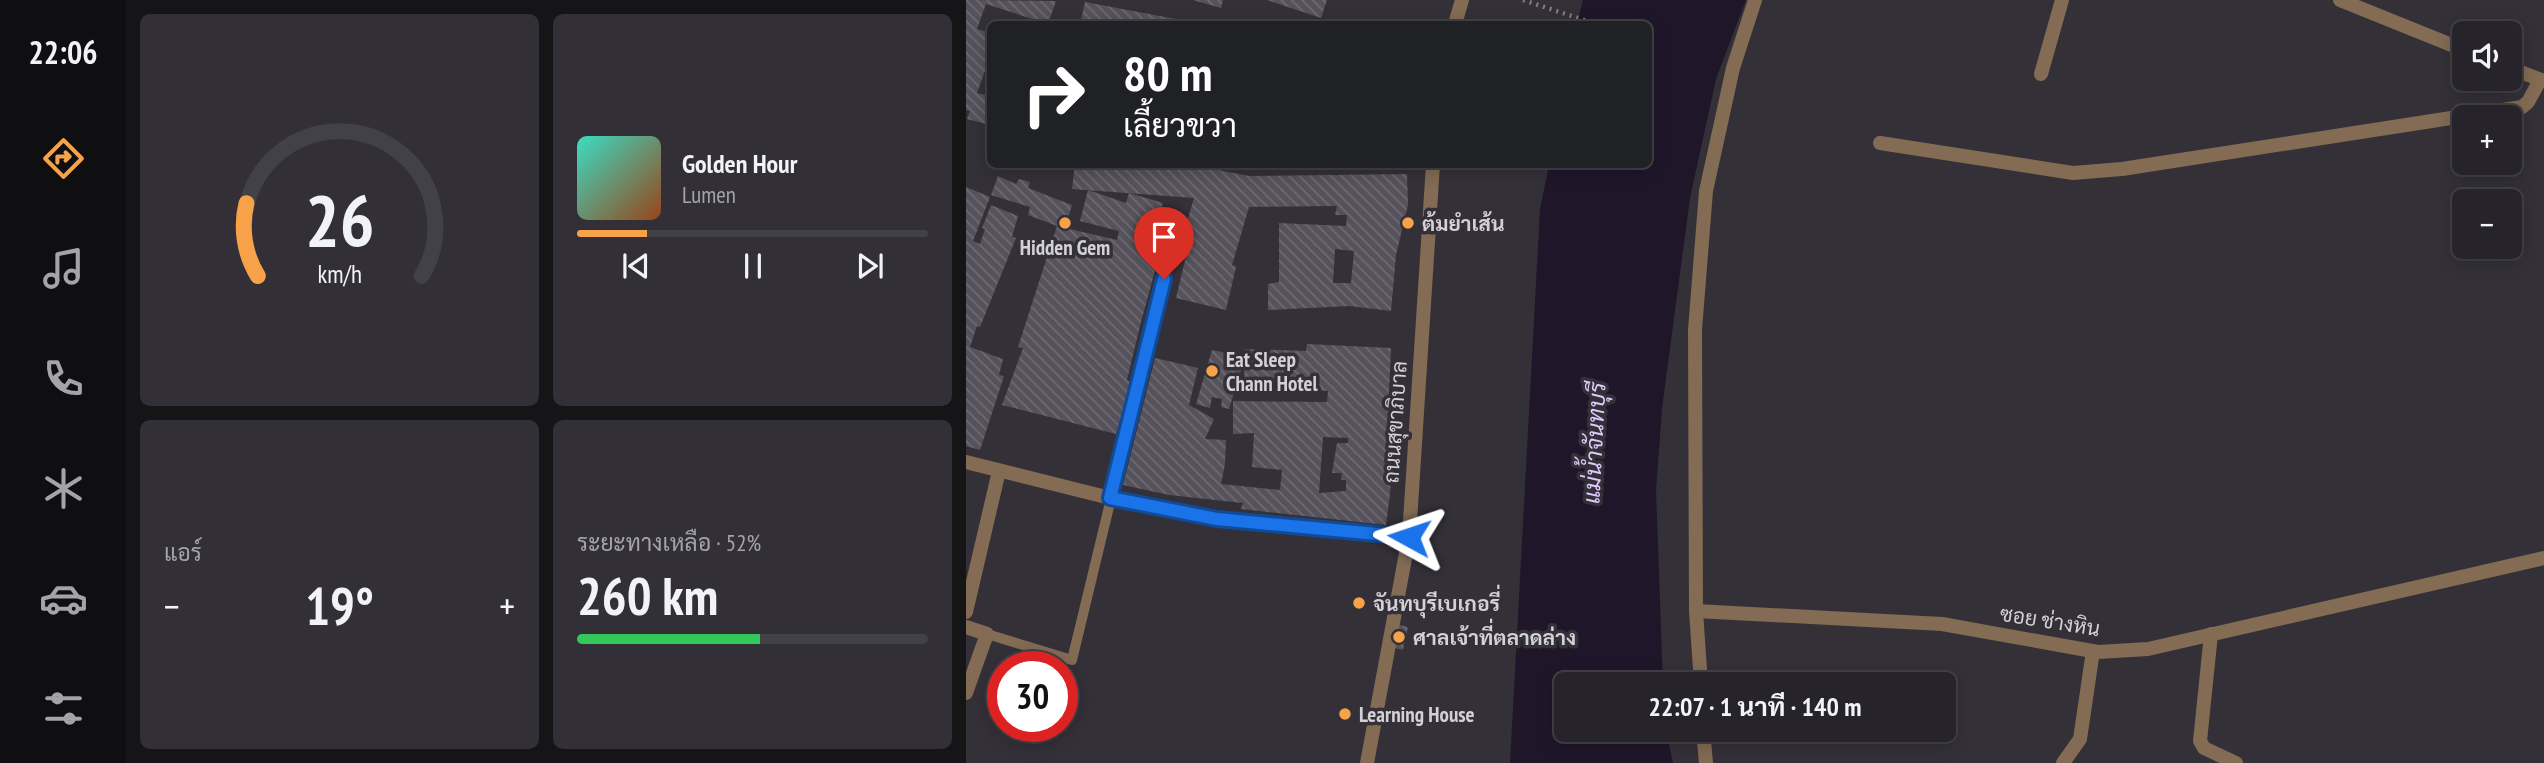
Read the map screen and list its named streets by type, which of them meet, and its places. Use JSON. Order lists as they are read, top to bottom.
{
  "streets": {
    "street": ["ถนนสุขาภิบาล", "ซอย ช่างหิน"]
  },
  "water": ["แม่น้ำจันทบุรี"],
  "places": [
    "Hidden Gem",
    "ต้มยำเส้น",
    "Eat Sleep Chann Hotel",
    "จันทบุรีเบเกอรี่",
    "ศาลเจ้าที่ตลาดล่าง",
    "Learning House"
  ],
  "page": {
    "tabs": "22:06",
    "map_buttons": ["+", "−"],
    "turn": ["80 m", "เลี้ยวขวา"],
    "song": ["Golden Hour", "Lumen"],
    "tile": [
      "แอร์",
      ["ระยะทางเหลือ · 52%", "260 km"]
    ],
    "heat": ["−", "19°", "+"],
    "limit": "30",
    "trip": "22:07 · 1 นาที · 140 m",
    "gauge": ["26", "km/h"]
  }
}
